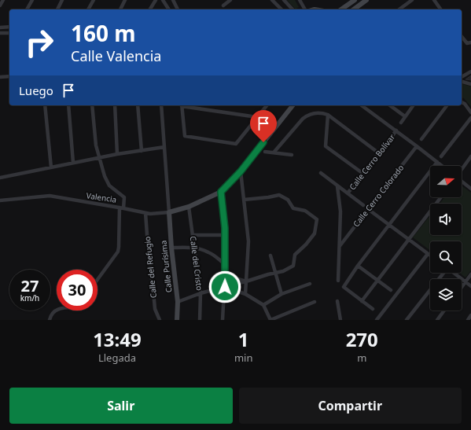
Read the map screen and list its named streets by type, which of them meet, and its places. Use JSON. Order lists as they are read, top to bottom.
{
  "streets": {
    "street": [
      "Calle Cerro Bolívar",
      "Calle Cerro Colorado",
      "Valencia",
      "Calle del Cristo",
      "Calle Purísima",
      "Calle del Refugio"
    ]
  },
  "crossings": [
    ["Valencia", "Calle del Cristo"],
    ["Valencia", "Calle Purísima"],
    ["Valencia", "Calle del Refugio"]
  ],
  "north": "right",
  "page": {
    "turn": ["160 m", "Calle Valencia"],
    "then": "Luego",
    "speed": "27 km/h",
    "limit": "30",
    "eta": [
      "13:49",
      "Llegada",
      "1",
      "min",
      "270",
      "m"
    ],
    "buttons": ["Salir", "Compartir"]
  }
}
